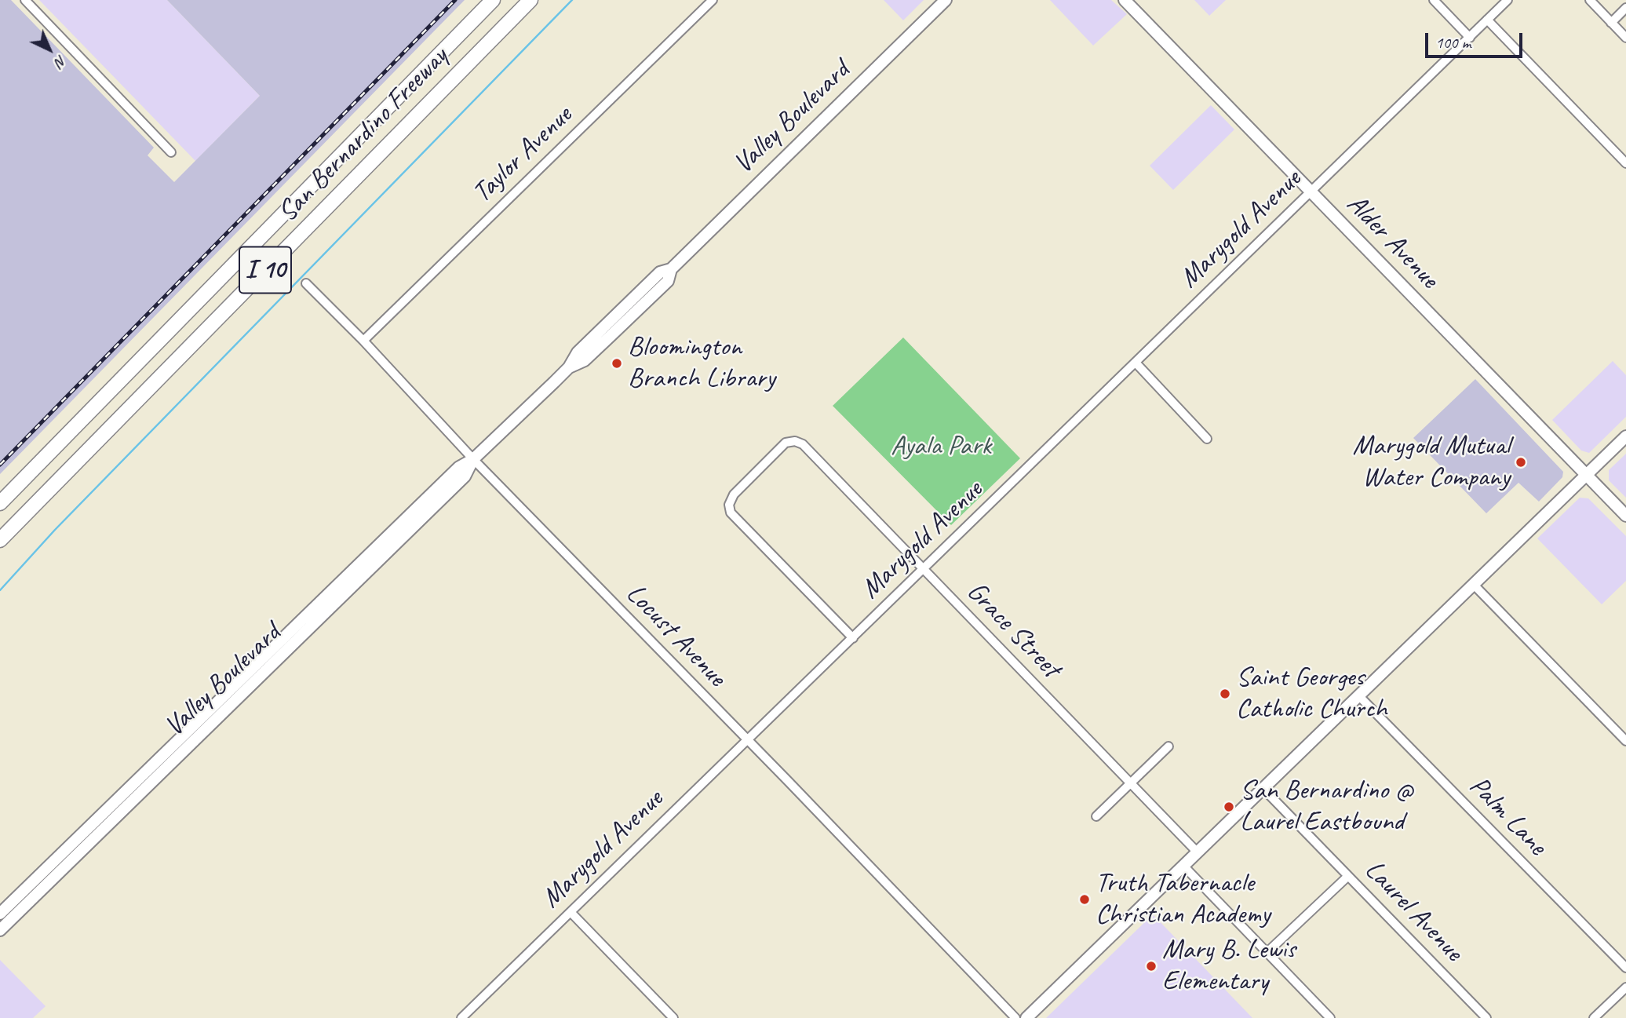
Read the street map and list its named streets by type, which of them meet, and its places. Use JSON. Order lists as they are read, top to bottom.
{
  "streets": {
    "highway": ["San Bernardino Freeway", "I 10"],
    "main road": ["Valley Boulevard", "Alder Avenue"],
    "street": [
      "Taylor Avenue",
      "Marygold Avenue",
      "Grace Street",
      "Locust Avenue",
      "Palm Lane",
      "Laurel Avenue"
    ]
  },
  "crossings": [
    ["Valley Boulevard", "Locust Avenue"],
    ["Taylor Avenue", "Locust Avenue"],
    ["Marygold Avenue", "Alder Avenue"],
    ["Marygold Avenue", "Grace Street"],
    ["Marygold Avenue", "Locust Avenue"]
  ],
  "parks": ["Ayala Park"],
  "places": [
    "Bloomington Branch Library",
    "Marygold Mutual Water Company",
    "Saint Georges Catholic Church",
    "San Bernardino @ Laurel Eastbound",
    "Truth Tabernacle Christian Academy",
    "Mary B. Lewis Elementary"
  ],
  "scale_bar": "100 m",
  "north": "bottom right"
}
